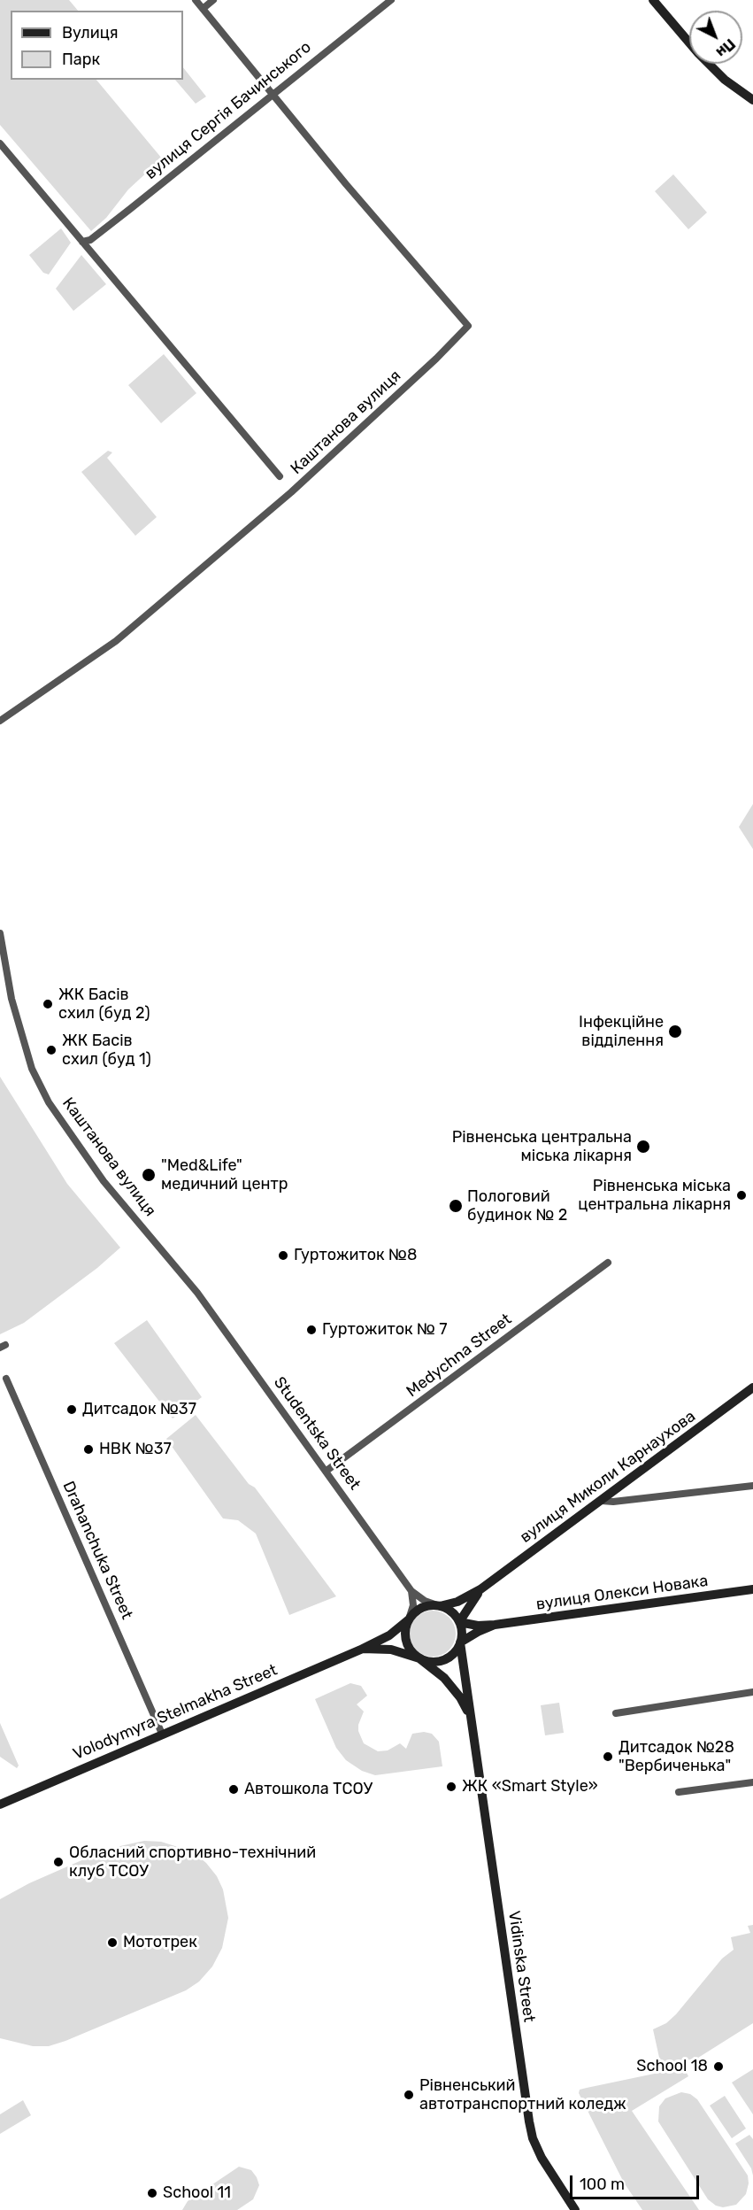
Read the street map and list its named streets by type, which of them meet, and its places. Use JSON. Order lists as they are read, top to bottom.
{
  "streets": {
    "main road": [
      "вулиця Миколи Карнаухова",
      "вулиця Олекси Новака",
      "Volodymyra Stelmakha Street",
      "Vidinska Street"
    ],
    "street": [
      "вулиця Сергія Бачинського",
      "Каштанова вулиця",
      "Medychna Street",
      "Studentska Street",
      "Drahanchuka Street"
    ]
  },
  "crossings": [
    ["вулиця Сергія Бачинського", "Каштанова вулиця"],
    ["Каштанова вулиця", "Studentska Street"],
    ["Medychna Street", "Studentska Street"],
    ["вулиця Миколи Карнаухова", "вулиця Олекси Новака"],
    ["вулиця Миколи Карнаухова", "Volodymyra Stelmakha Street"],
    ["вулиця Миколи Карнаухова", "Vidinska Street"],
    ["Drahanchuka Street", "Volodymyra Stelmakha Street"],
    ["вулиця Олекси Новака", "Volodymyra Stelmakha Street"],
    ["вулиця Олекси Новака", "Vidinska Street"],
    ["Volodymyra Stelmakha Street", "Vidinska Street"]
  ],
  "places": [
    "ЖК Басів схил (буд 2)",
    "Інфекційне відділення",
    "ЖК Басів схил (буд 1)",
    "Рівненська центральна міська лікарня",
    "\"Med&Life\" медичний центр",
    "Рівненська міська центральна лікарня",
    "Пологовий будинок № 2",
    "Гуртожиток №8",
    "Гуртожиток № 7",
    "Дитсадок №37",
    "НВК №37",
    "Дитсадок №28 \"Вербиченька\"",
    "ЖК «Smart Style»",
    "Автошкола ТСОУ",
    "Обласний спортивно-технічний клуб ТСОУ",
    "Мототрек",
    "School 18",
    "Рівненський автотранспортний коледж",
    "School 11"
  ],
  "legend": ["Вулиця", "Парк"],
  "scale_bar": "100 m",
  "north": "bottom right"
}
